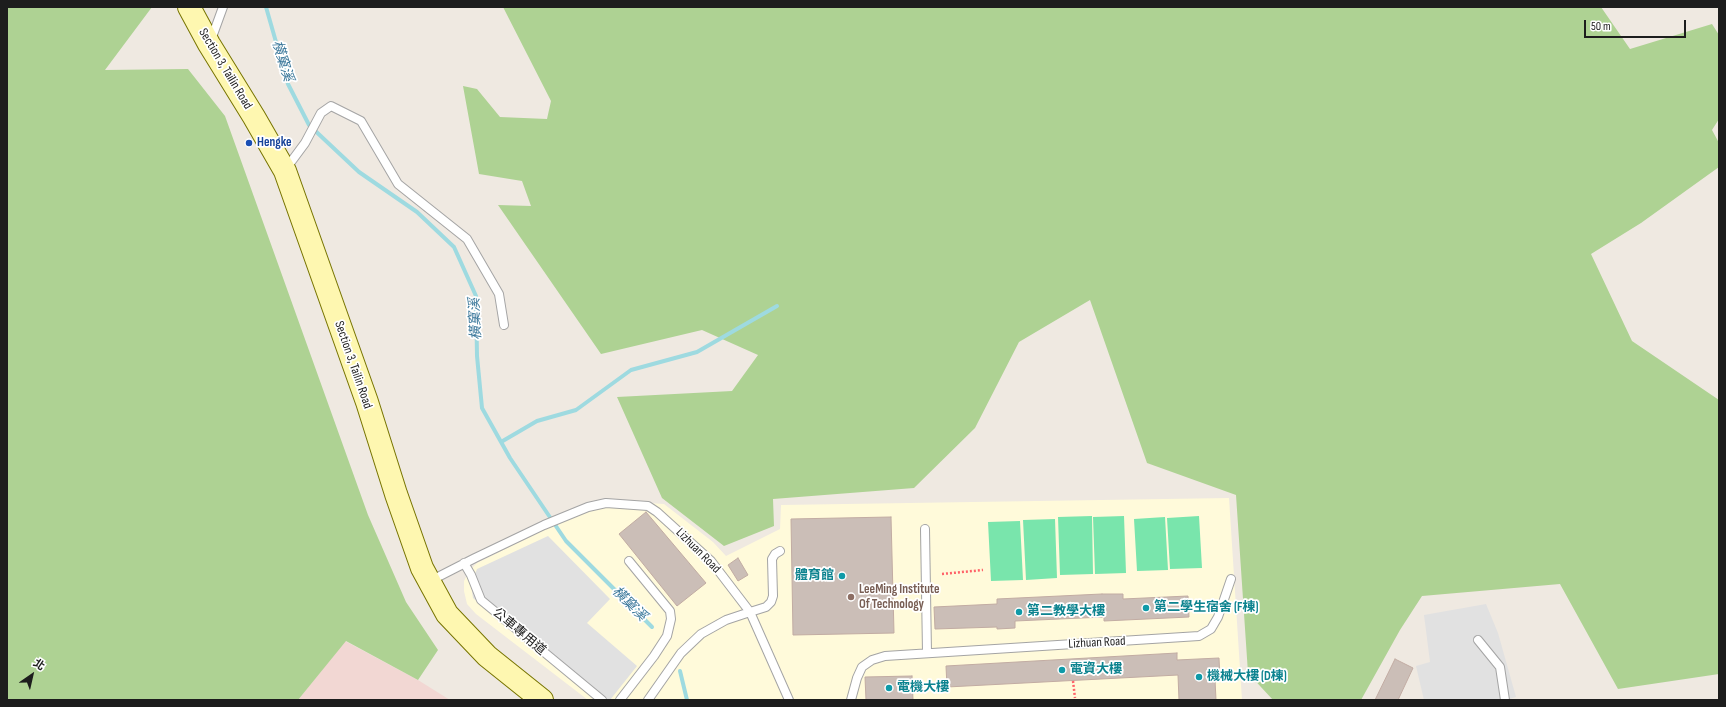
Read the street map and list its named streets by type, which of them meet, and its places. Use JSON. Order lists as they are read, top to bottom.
{
  "streets": {
    "main road": ["Section 3, Tailin Road"],
    "lane": ["Lizhuan Road", "公車專用道"]
  },
  "crossings": [
    ["Lizhuan Road", "公車專用道"]
  ],
  "water": ["橫窠溪"],
  "places": [
    "Hengke",
    "體育館",
    "LeeMing Institute Of Technology",
    "第二學生宿舍 (F棟)",
    "第二教學大樓",
    "電資大樓",
    "機械大樓 (D棟)",
    "電機大樓"
  ],
  "scale_bar": "50 m",
  "north": "top right"
}
